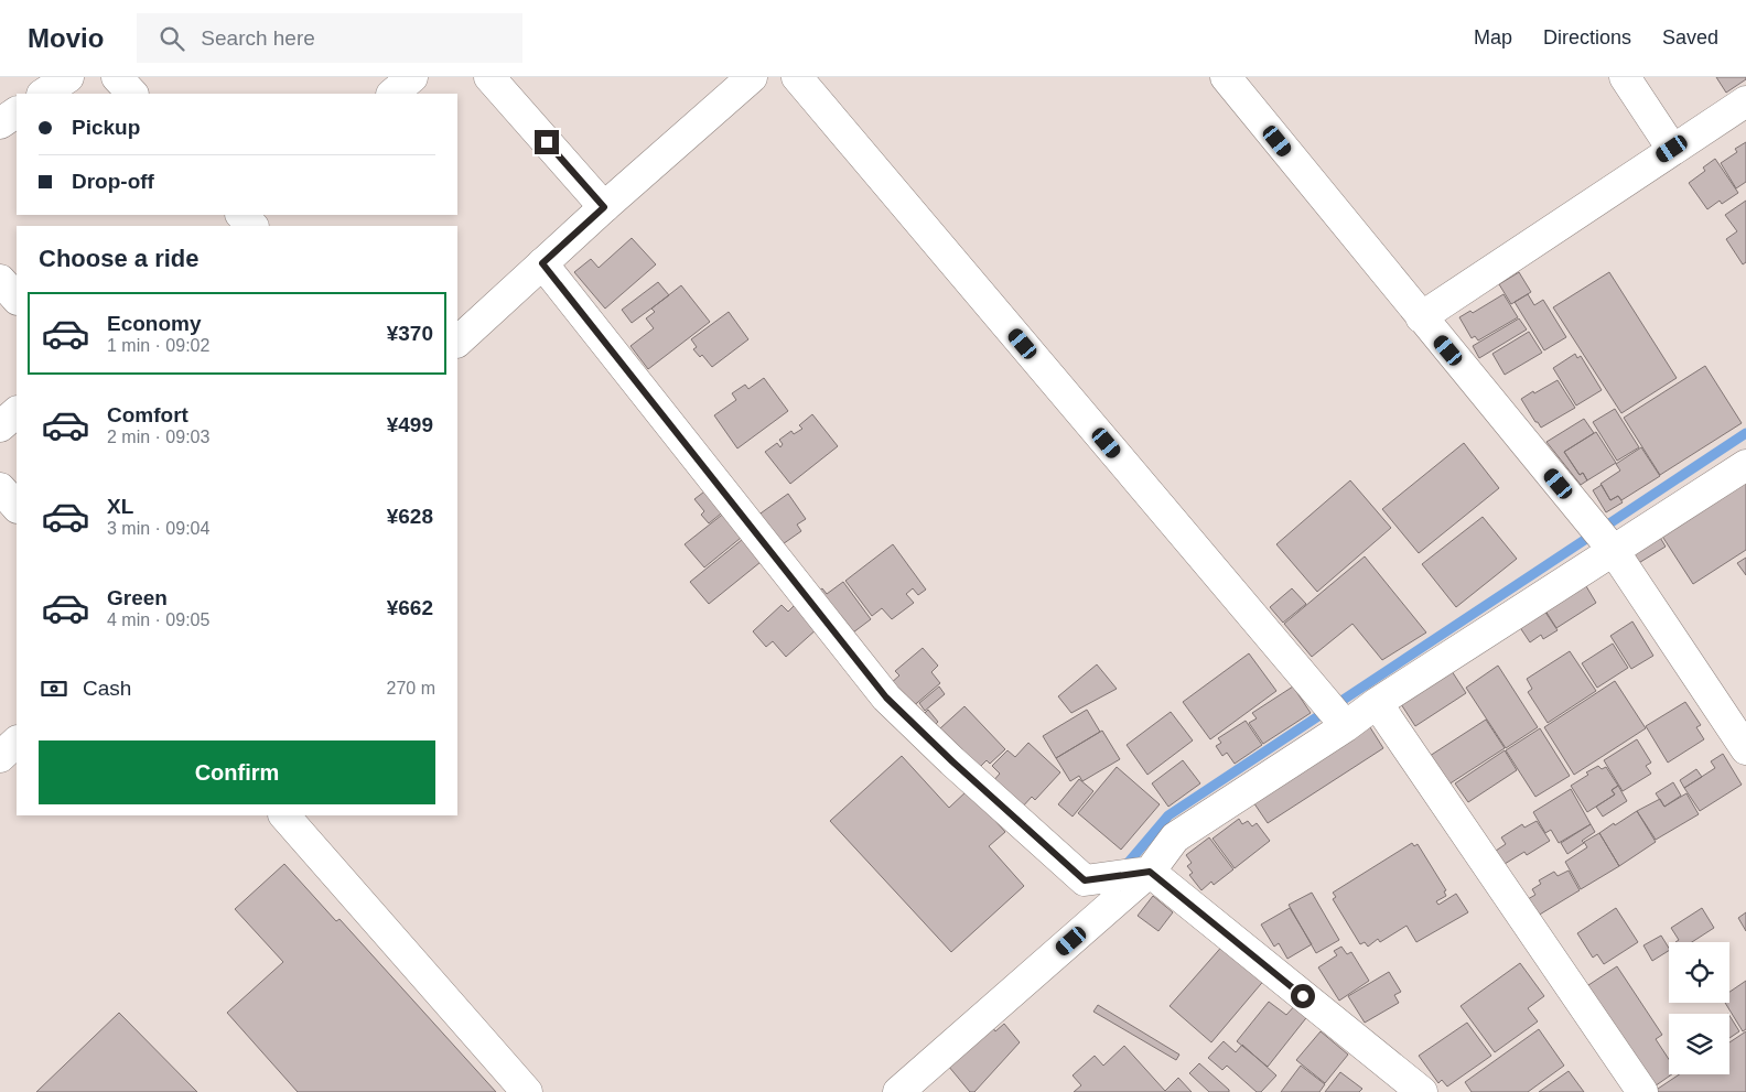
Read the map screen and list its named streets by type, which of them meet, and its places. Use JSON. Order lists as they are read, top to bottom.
{
  "page": {
    "header": "Movio",
    "search": "Search here",
    "nav": ["Map", "Directions", "Saved"],
    "banner": ["Pickup", "Drop-off"],
    "heading": "Choose a ride",
    "list": [
      {
        "name": "Economy",
        "note": "1 min · 09:02",
        "value": "¥370"
      },
      {
        "name": "Comfort",
        "note": "2 min · 09:03",
        "value": "¥499"
      },
      {
        "name": "XL",
        "note": "3 min · 09:04",
        "value": "¥628"
      },
      {
        "name": "Green",
        "note": "4 min · 09:05",
        "value": "¥662"
      }
    ],
    "pay": ["Cash", "270 m"],
    "buttons": "Confirm"
  }
}
